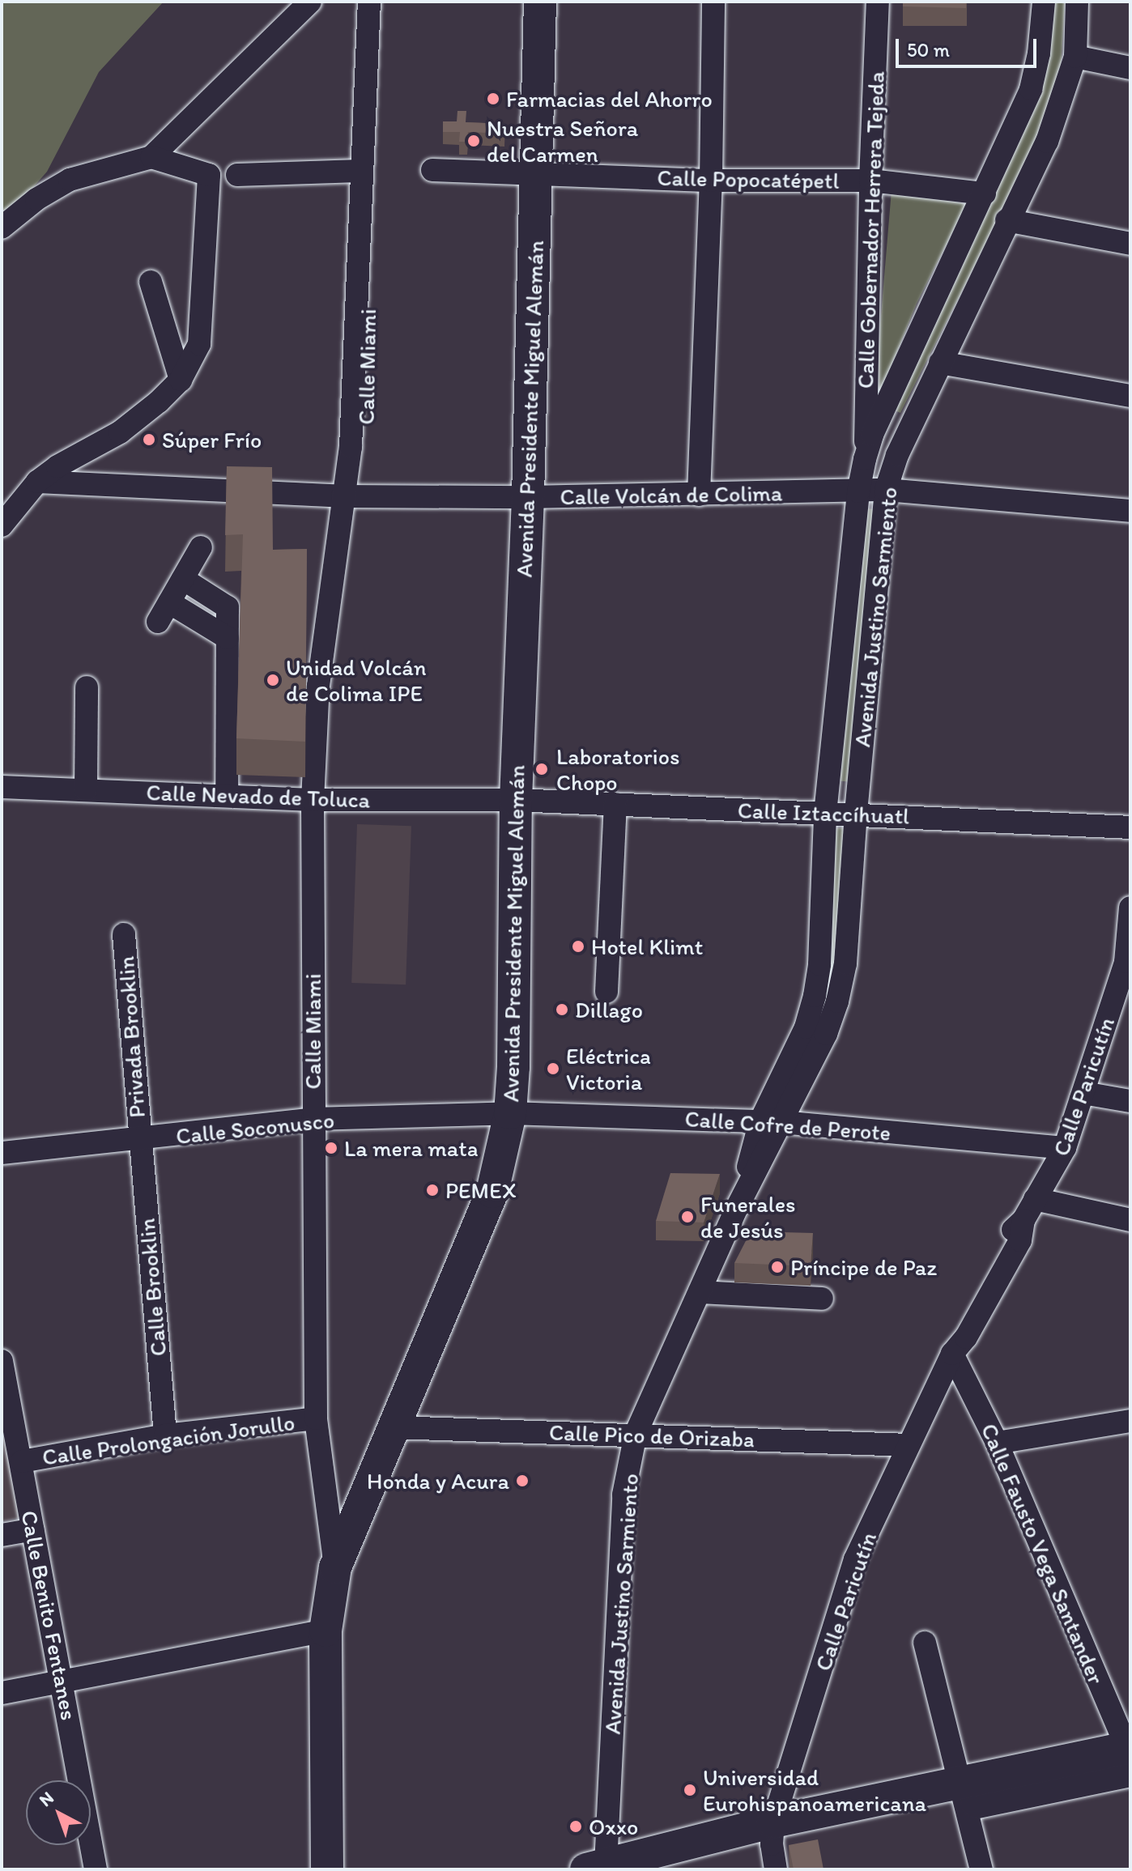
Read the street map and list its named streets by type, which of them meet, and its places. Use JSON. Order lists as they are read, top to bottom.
{
  "streets": {
    "main road": ["Avenida Presidente Miguel Alemán"],
    "street": [
      "Calle Popocatépetl",
      "Calle Gobernador Herrera Tejeda",
      "Calle Miami",
      "Calle Volcán de Colima",
      "Avenida Justino Sarmiento",
      "Calle Nevado de Toluca",
      "Calle Iztaccíhuatl",
      "Privada Brooklin",
      "Calle Paricutín",
      "Calle Cofre de Perote",
      "Calle Soconusco",
      "Calle Brooklin",
      "Calle Pico de Orizaba",
      "Calle Prolongación Jorullo",
      "Calle Fausto Vega Santander",
      "Calle Benito Fentanes"
    ]
  },
  "crossings": [
    ["Calle Popocatépetl", "Calle Gobernador Herrera Tejeda"],
    ["Calle Popocatépetl", "Avenida Presidente Miguel Alemán"],
    ["Calle Popocatépetl", "Avenida Justino Sarmiento"],
    ["Calle Gobernador Herrera Tejeda", "Avenida Justino Sarmiento"],
    ["Calle Miami", "Avenida Presidente Miguel Alemán"],
    ["Calle Miami", "Calle Volcán de Colima"],
    ["Calle Miami", "Calle Nevado de Toluca"],
    ["Calle Miami", "Calle Soconusco"],
    ["Calle Miami", "Calle Prolongación Jorullo"],
    ["Avenida Presidente Miguel Alemán", "Calle Volcán de Colima"],
    ["Avenida Presidente Miguel Alemán", "Calle Nevado de Toluca"],
    ["Avenida Presidente Miguel Alemán", "Calle Iztaccíhuatl"],
    ["Avenida Presidente Miguel Alemán", "Calle Cofre de Perote"],
    ["Avenida Presidente Miguel Alemán", "Calle Soconusco"],
    ["Avenida Presidente Miguel Alemán", "Calle Pico de Orizaba"],
    ["Calle Volcán de Colima", "Avenida Justino Sarmiento"],
    ["Avenida Justino Sarmiento", "Calle Iztaccíhuatl"],
    ["Avenida Justino Sarmiento", "Calle Cofre de Perote"],
    ["Avenida Justino Sarmiento", "Calle Pico de Orizaba"],
    ["Calle Nevado de Toluca", "Calle Iztaccíhuatl"],
    ["Privada Brooklin", "Calle Soconusco"],
    ["Privada Brooklin", "Calle Brooklin"],
    ["Calle Paricutín", "Calle Cofre de Perote"],
    ["Calle Paricutín", "Calle Pico de Orizaba"],
    ["Calle Paricutín", "Calle Fausto Vega Santander"],
    ["Calle Cofre de Perote", "Calle Soconusco"],
    ["Calle Soconusco", "Calle Brooklin"],
    ["Calle Brooklin", "Calle Prolongación Jorullo"],
    ["Calle Prolongación Jorullo", "Calle Benito Fentanes"]
  ],
  "places": [
    "Farmacias del Ahorro",
    "Nuestra Señora del Carmen",
    "Súper Frío",
    "Unidad Volcán de Colima IPE",
    "Laboratorios Chopo",
    "Hotel Klimt",
    "Dillago",
    "Eléctrica Victoria",
    "La mera mata",
    "PEMEX",
    "Funerales de Jesús",
    "Príncipe de Paz",
    "Honda y Acura",
    "Universidad Eurohispanoamericana",
    "Oxxo"
  ],
  "scale_bar": "50 m",
  "north": "top left"
}
